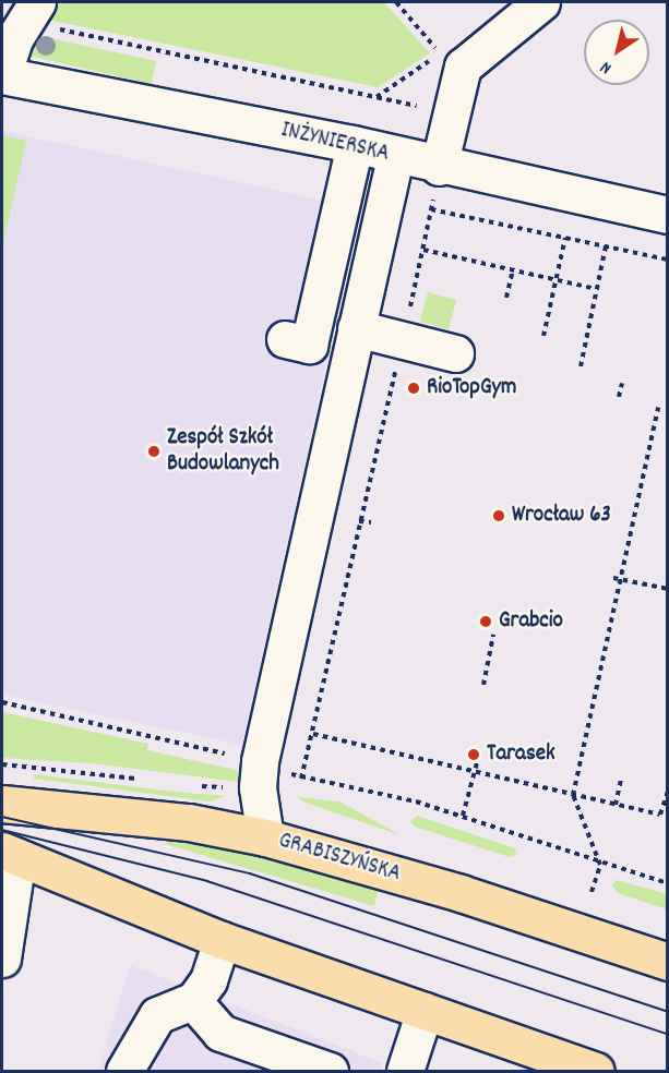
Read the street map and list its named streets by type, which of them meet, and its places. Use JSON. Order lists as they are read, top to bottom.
{
  "streets": {
    "main road": ["GRABISZYŃSKA"],
    "street": ["INŻYNIERSKA"]
  },
  "places": [
    "RioTopGym",
    "Zespół Szkół Budowlanych",
    "Wrocław 63",
    "Grabcio",
    "Tarasek"
  ],
  "north": "bottom left"
}
